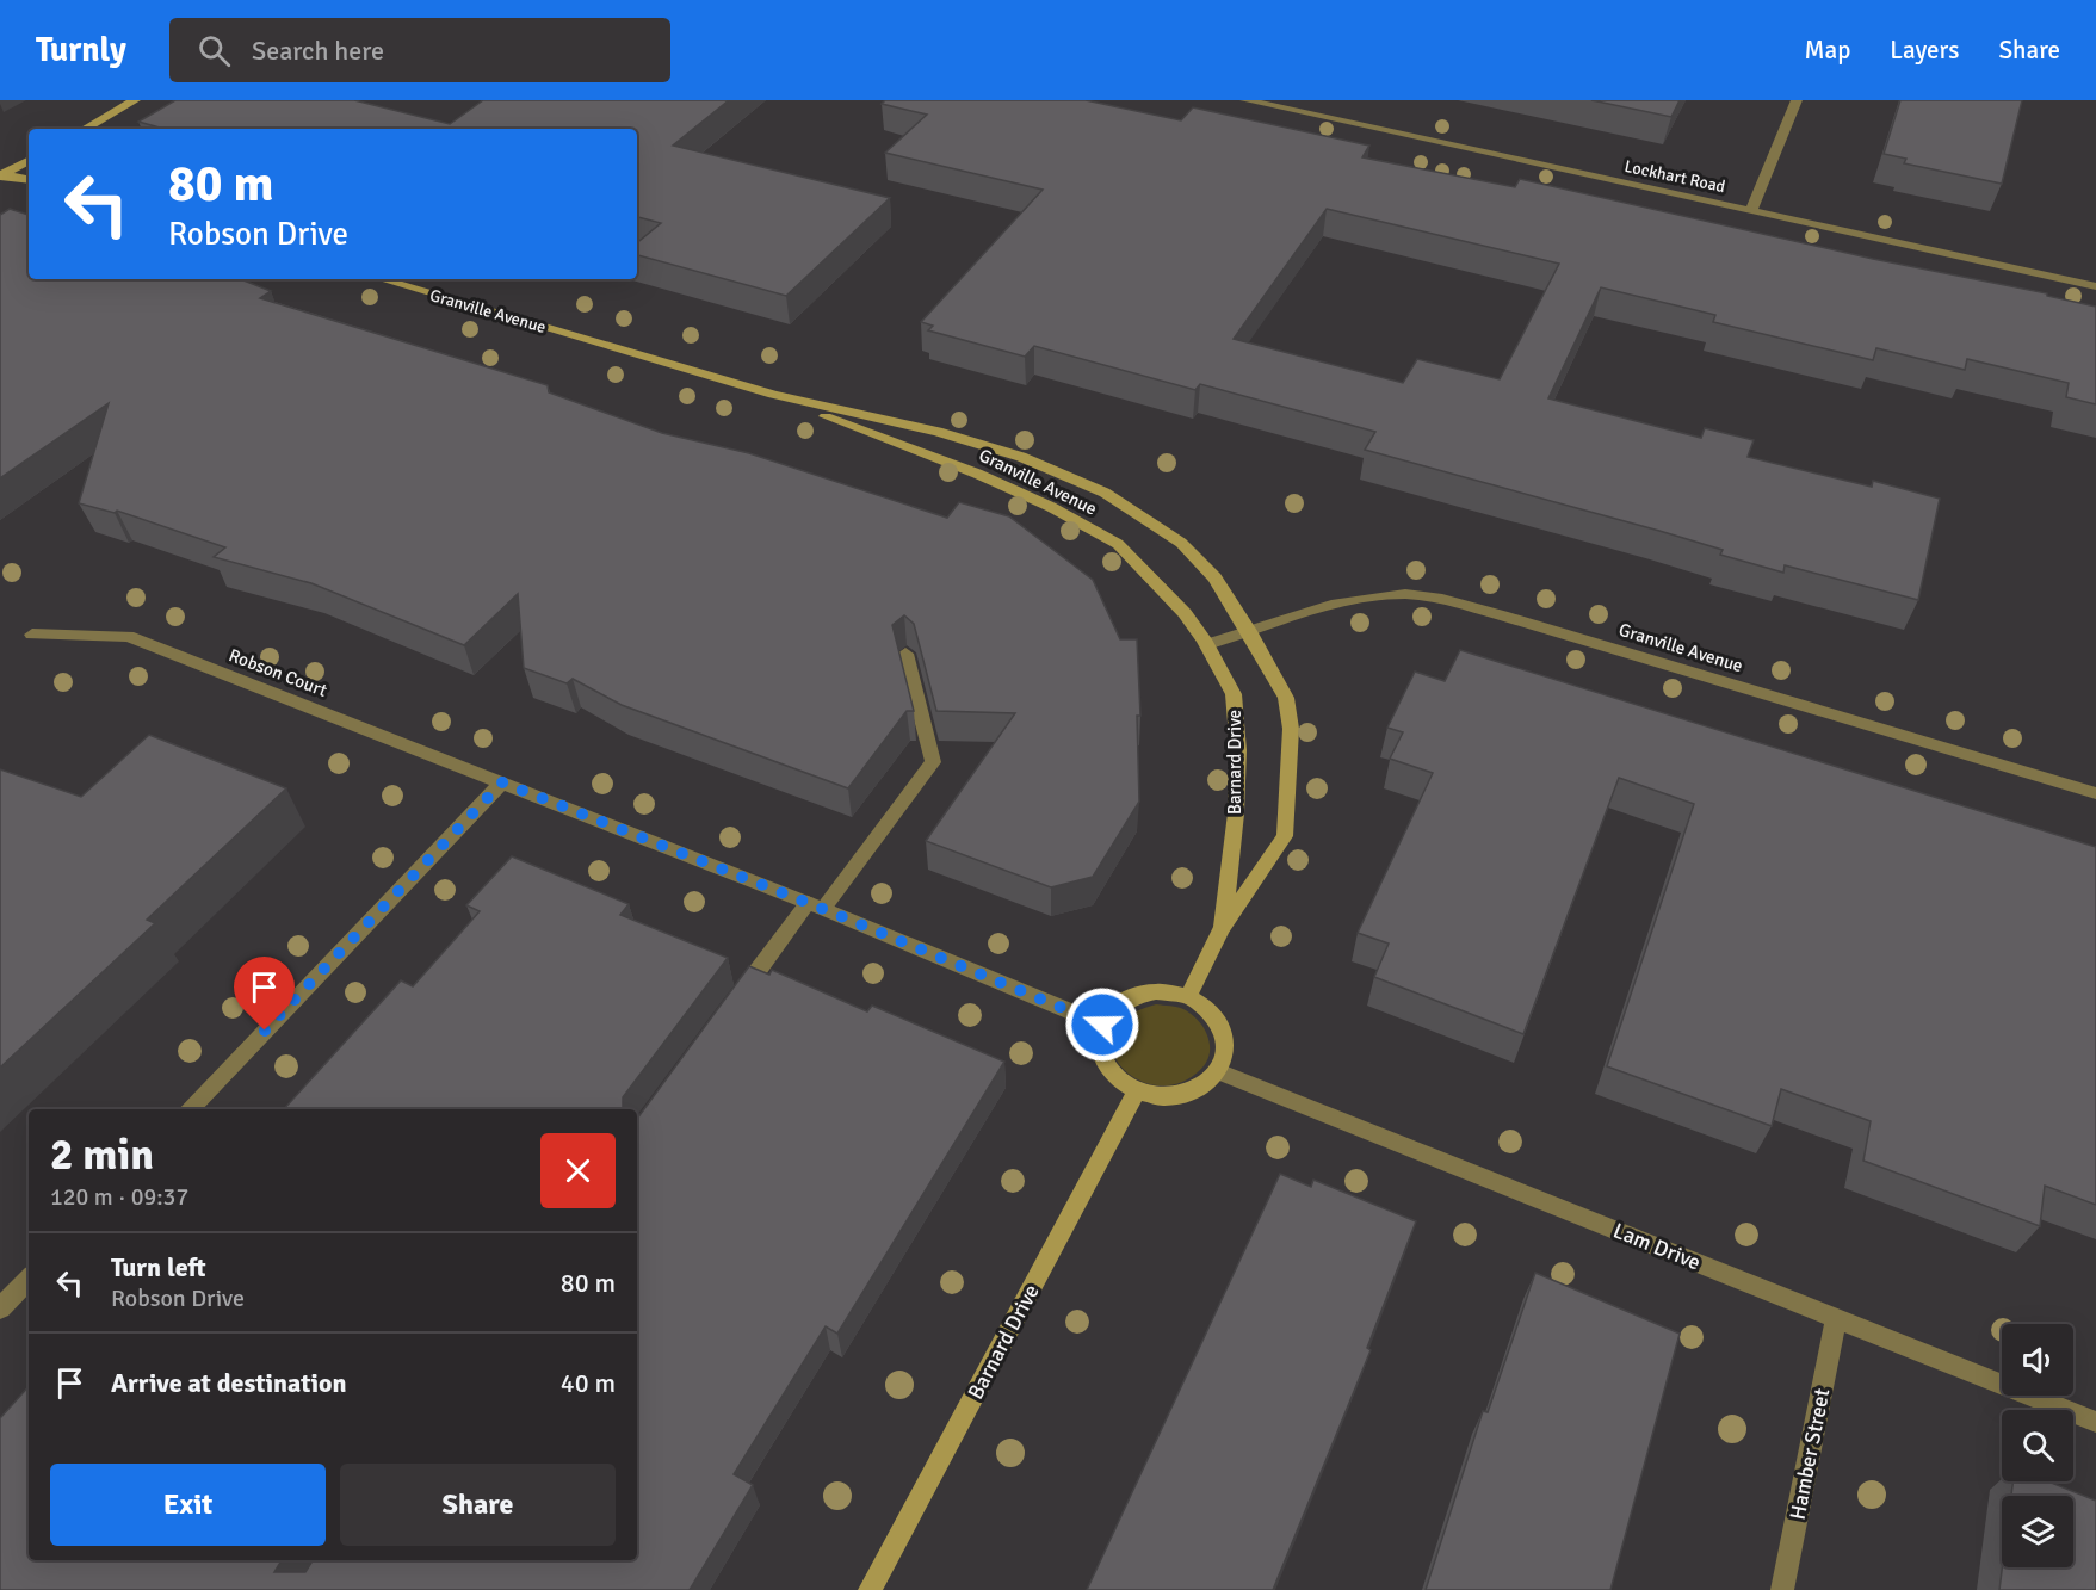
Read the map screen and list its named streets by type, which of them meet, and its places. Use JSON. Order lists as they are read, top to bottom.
{
  "streets": {
    "street": [
      "Lockhart Road",
      "Granville Avenue",
      "Robson Court",
      "Barnard Drive",
      "Lam Drive",
      "Hamber Street"
    ]
  },
  "crossings": [
    ["Granville Avenue", "Barnard Drive"],
    ["Robson Court", "Barnard Drive"],
    ["Robson Court", "Lam Drive"],
    ["Barnard Drive", "Lam Drive"],
    ["Lam Drive", "Hamber Street"]
  ],
  "page": {
    "header": "Turnly",
    "search": "Search here",
    "nav": ["Map", "Layers", "Share"],
    "turn": ["80 m", "Robson Drive"],
    "heading": ["2 min", "120 m · 09:37"],
    "list": [
      {
        "name": "Turn left",
        "note": "Robson Drive",
        "value": "80 m"
      },
      {
        "name": "Arrive at destination",
        "value": "40 m"
      }
    ],
    "buttons": ["Exit", "Share"]
  }
}
